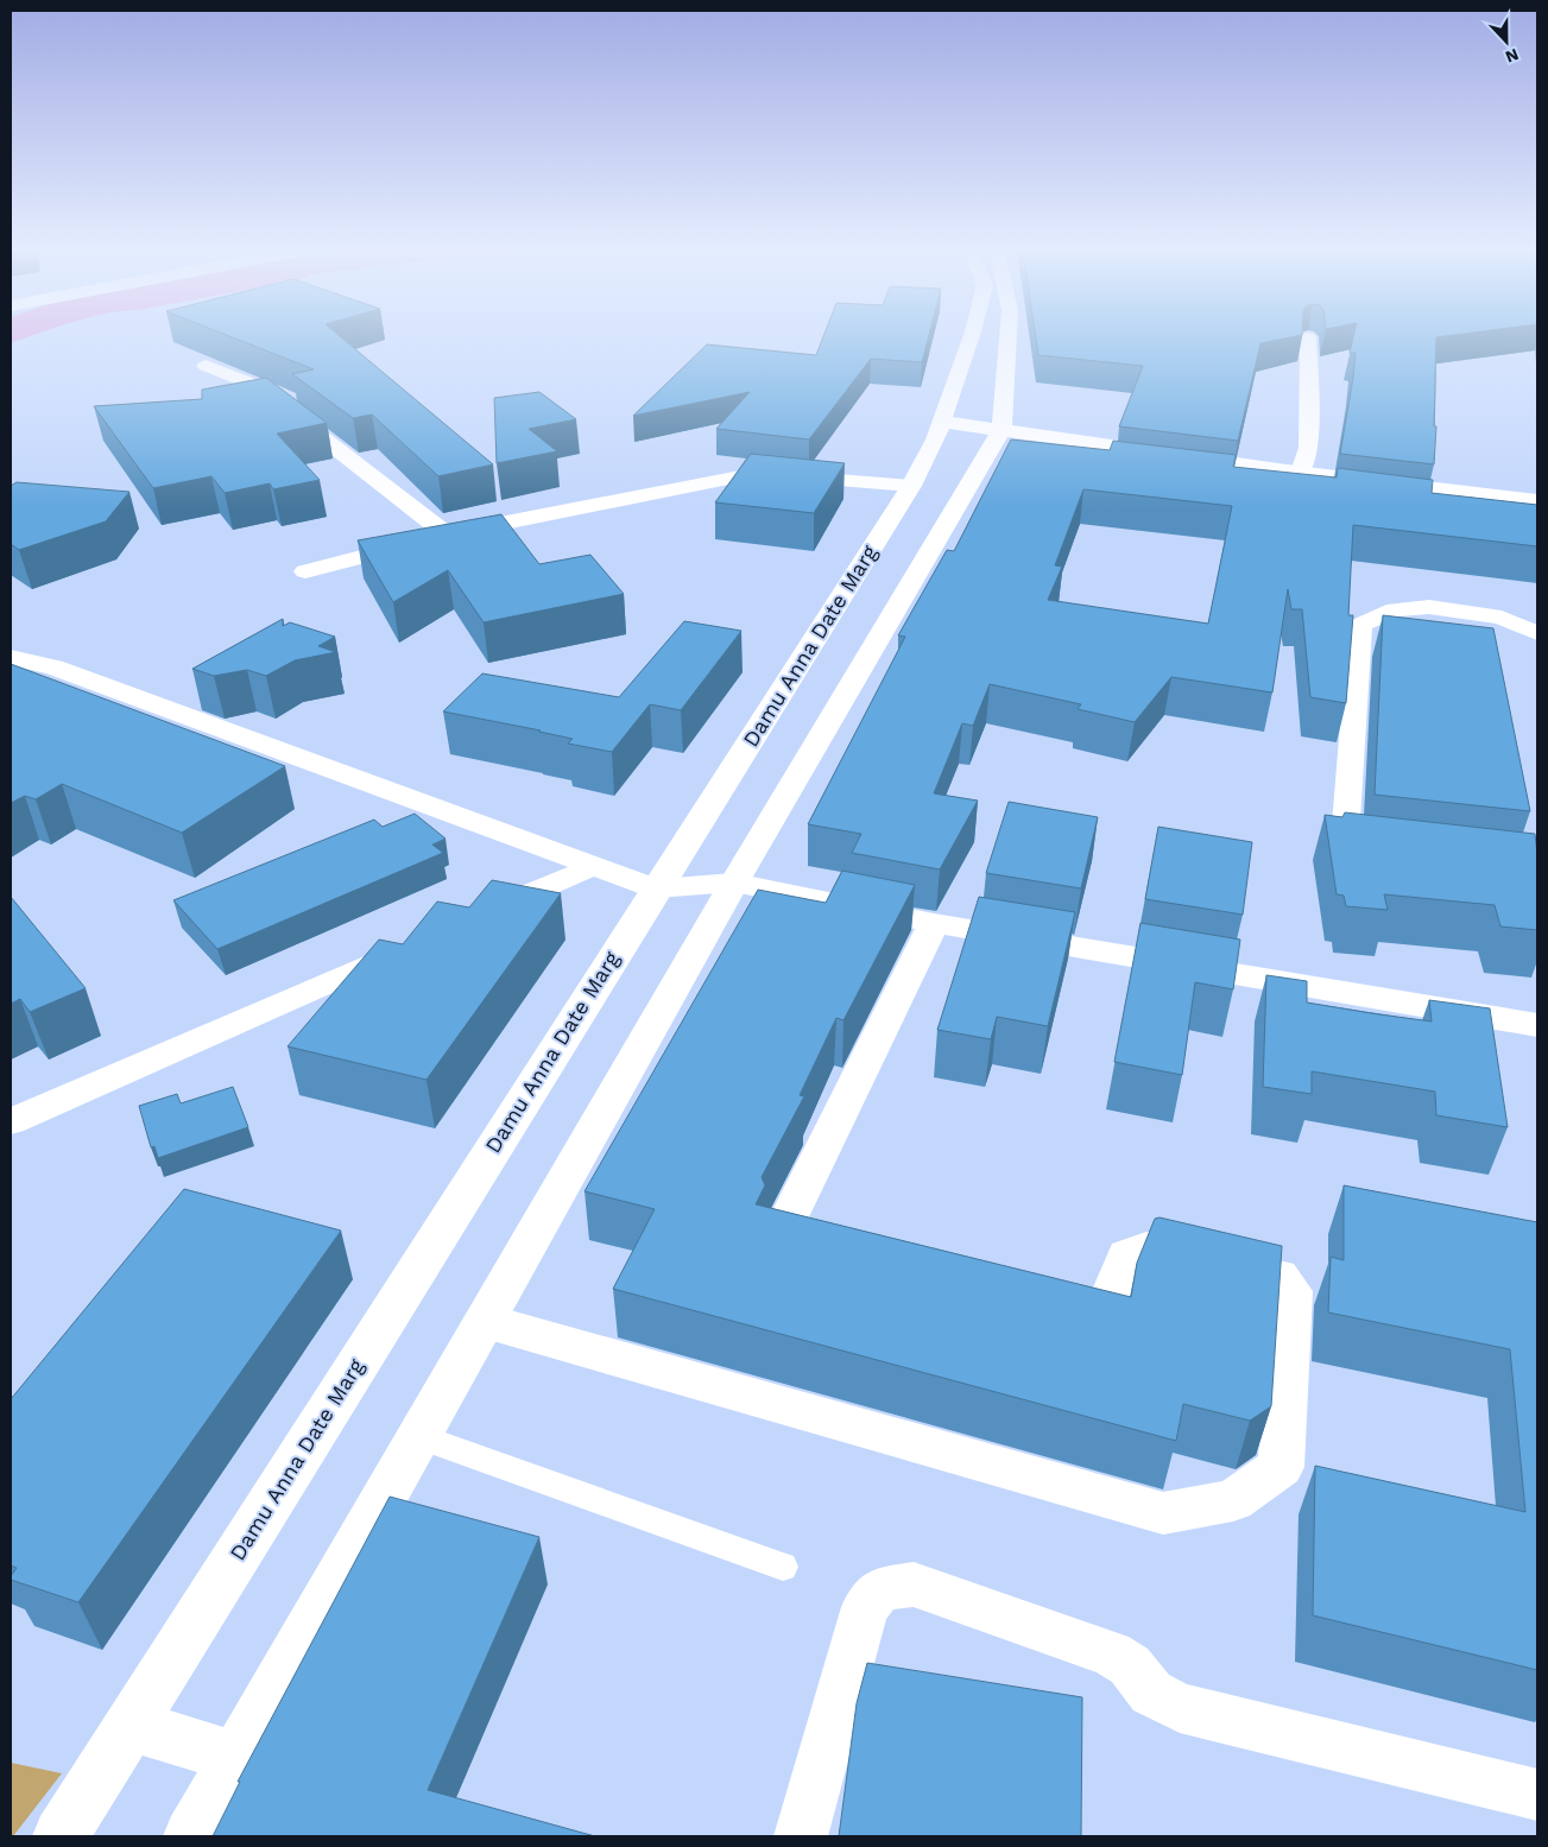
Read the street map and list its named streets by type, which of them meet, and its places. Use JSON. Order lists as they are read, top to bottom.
{
  "streets": {
    "street": ["Damu Anna Date Marg"]
  },
  "north": "bottom"
}
